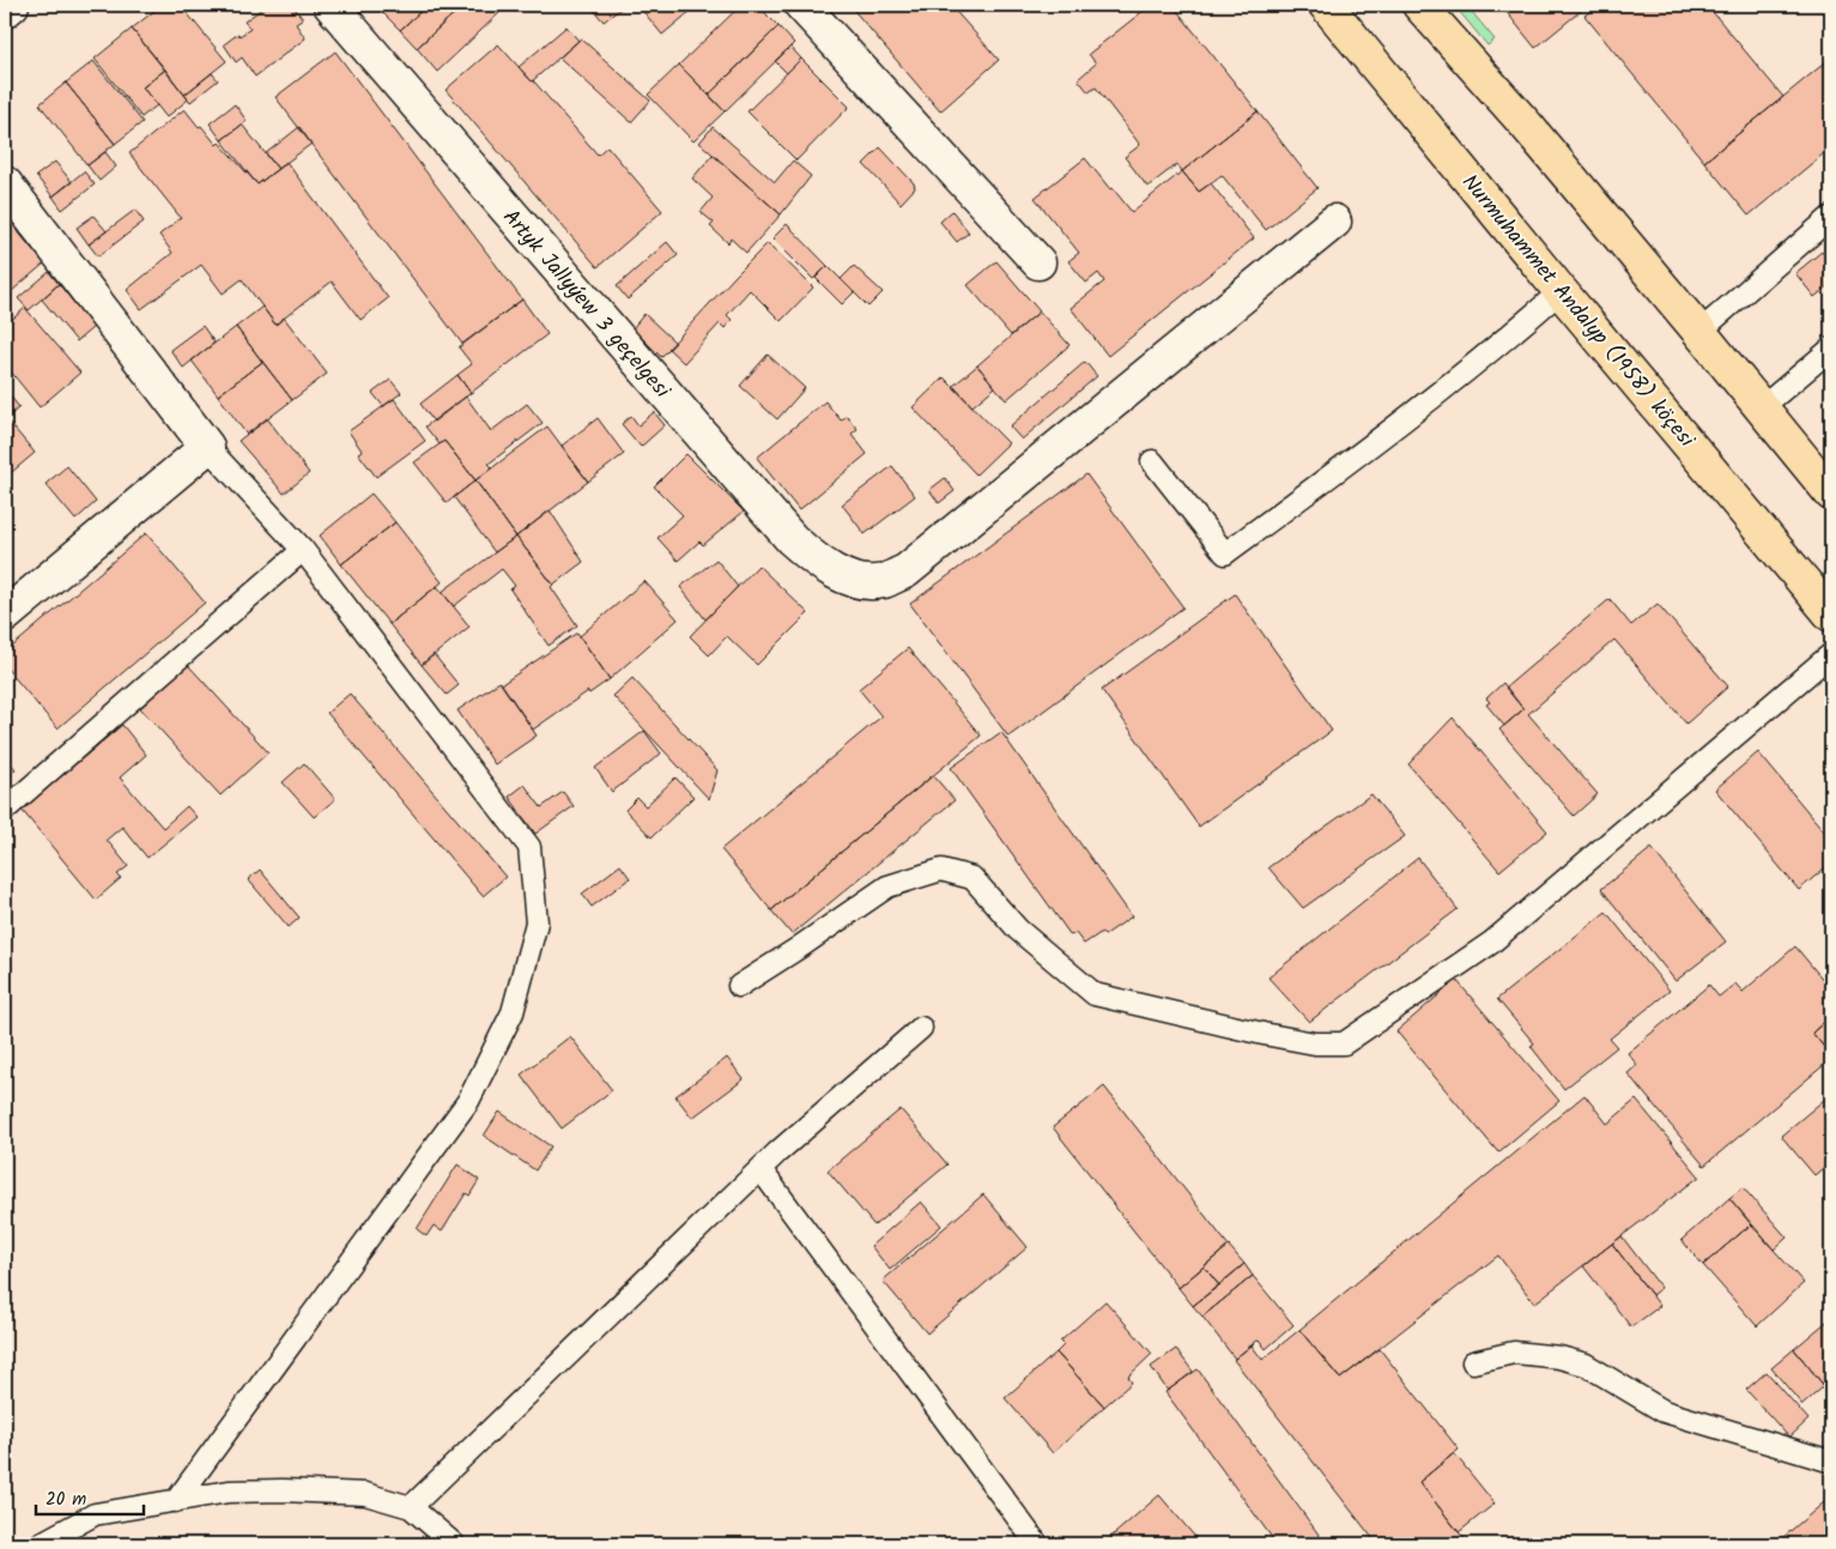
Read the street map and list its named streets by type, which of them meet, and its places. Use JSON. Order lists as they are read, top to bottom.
{
  "streets": {
    "main road": ["Nurmuhammet Andalyp (1958) köçesi"],
    "street": ["Artyk Jallyýew 3 geçelgesi"]
  },
  "scale_bar": "20 m"
}
